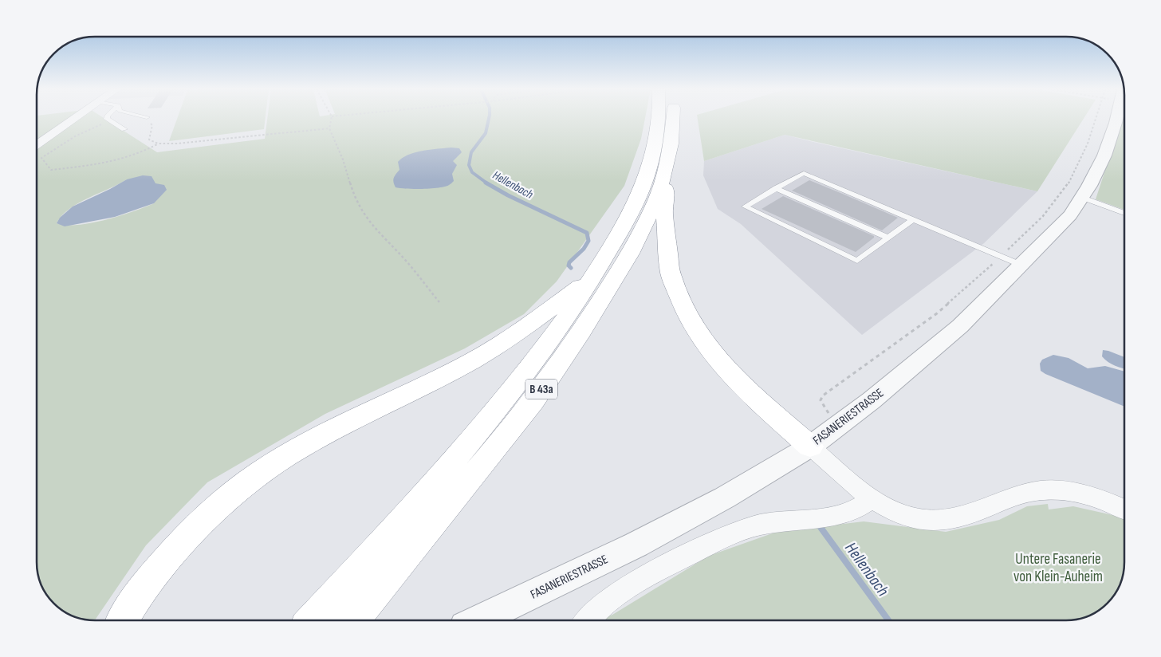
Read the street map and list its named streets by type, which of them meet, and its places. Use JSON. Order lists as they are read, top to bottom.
{
  "streets": {
    "highway": ["B 43a"],
    "street": ["FASANERIESTRASSE"]
  },
  "water": ["Hellenbach"],
  "parks": ["Untere Fasanerie von Klein-Auheim"]
}
